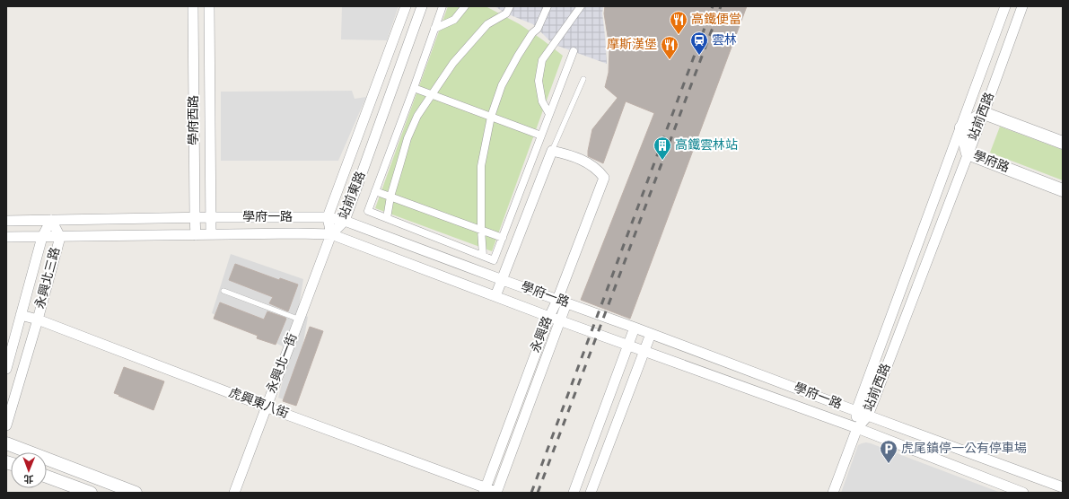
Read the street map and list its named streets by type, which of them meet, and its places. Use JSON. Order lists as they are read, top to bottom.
{
  "streets": {
    "street": [
      "站前西路",
      "學府西路",
      "學府路",
      "站前東路",
      "學府一路",
      "永興北三路",
      "永興路",
      "永興北一街",
      "虎興東八街"
    ]
  },
  "crossings": [
    ["站前西路", "學府路"],
    ["站前西路", "學府一路"],
    ["學府西路", "學府一路"],
    ["站前東路", "學府一路"],
    ["站前東路", "永興北一街"],
    ["學府一路", "永興北三路"],
    ["學府一路", "永興路"],
    ["學府一路", "永興北一街"],
    ["永興北三路", "虎興東八街"],
    ["永興路", "虎興東八街"],
    ["永興北一街", "虎興東八街"]
  ],
  "places": {
    "restaurant": ["高鐵便當", "摩斯漢堡"],
    "station": ["雲林"],
    "building": ["高鐵雲林站"],
    "parking": ["虎尾鎮停一公有停車場"]
  },
  "north": "bottom"
}
